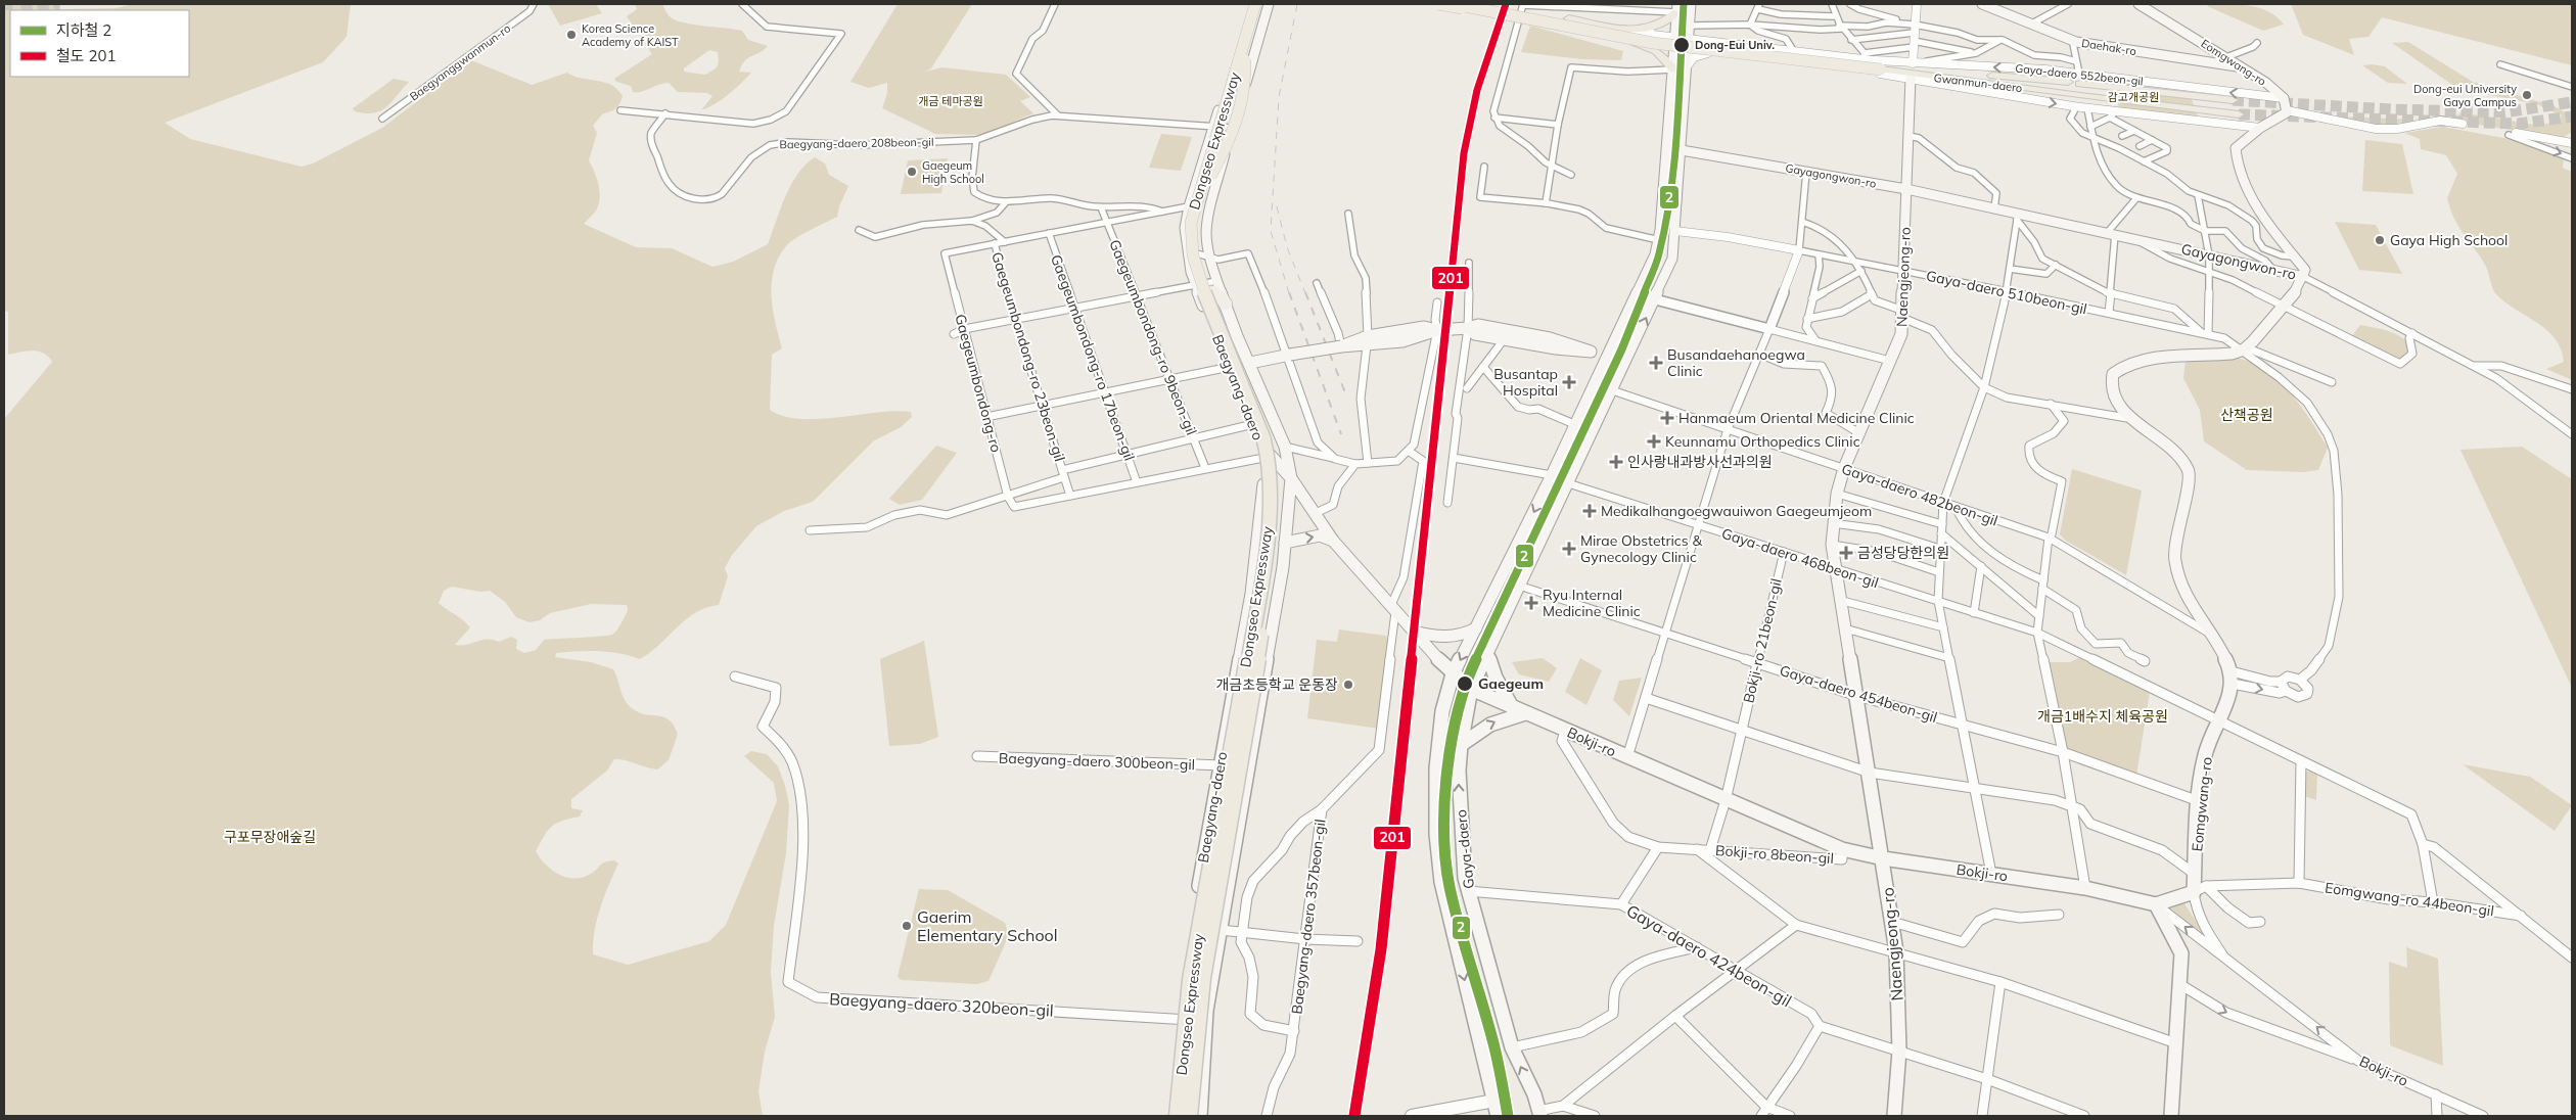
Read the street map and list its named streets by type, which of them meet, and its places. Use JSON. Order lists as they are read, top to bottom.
{
  "streets": {
    "highway": ["Gwanmun-daero", "Dongseo Expressway"],
    "main road": [
      "Daehak-ro",
      "Eomgwang-ro",
      "Gayagongwon-ro",
      "Naengjeong-ro",
      "Baegyang-daero",
      "Bokji-ro",
      "Gaya-daero"
    ],
    "street": [
      "Baegyanggwanmun-ro",
      "Gaya-daero 552beon-gil",
      "Baegyang-daero 208beon-gil",
      "Gaya-daero 510beon-gil",
      "Gaegeumbondong-ro 9beon-gil",
      "Gaegeumbondong-ro 23beon-gil",
      "Gaegeumbondong-ro 17beon-gil",
      "Gaegeumbondong-ro",
      "Gaya-daero 482beon-gil",
      "Gaya-daero 468beon-gil",
      "Bokji-ro 21beon-gil",
      "Gaya-daero 454beon-gil",
      "Baegyang-daero 300beon-gil",
      "Bokji-ro 8beon-gil",
      "Eomgwang-ro 44beon-gil",
      "Baegyang-daero 357beon-gil",
      "Gaya-daero 424beon-gil",
      "Baegyang-daero 320beon-gil"
    ]
  },
  "crossings": [
    ["Daehak-ro", "Eomgwang-ro"],
    ["Eomgwang-ro", "Gaya-daero 552beon-gil"],
    ["Eomgwang-ro", "Gaya-daero 510beon-gil"],
    ["Eomgwang-ro", "Gaya-daero 482beon-gil"],
    ["Eomgwang-ro", "Gaya-daero 468beon-gil"],
    ["Eomgwang-ro", "Gaya-daero 454beon-gil"],
    ["Eomgwang-ro", "Eomgwang-ro 44beon-gil"],
    ["Gaya-daero 552beon-gil", "Gwanmun-daero"],
    ["Gaya-daero 552beon-gil", "Gaya-daero"],
    ["Dongseo Expressway", "Baegyang-daero"],
    ["Baegyang-daero 208beon-gil", "Baegyang-daero"],
    ["Gayagongwon-ro", "Naengjeong-ro"],
    ["Gayagongwon-ro", "Gaya-daero"],
    ["Naengjeong-ro", "Gaya-daero 510beon-gil"],
    ["Naengjeong-ro", "Gaya-daero 482beon-gil"],
    ["Naengjeong-ro", "Gaya-daero 468beon-gil"],
    ["Naengjeong-ro", "Gaya-daero 454beon-gil"],
    ["Naengjeong-ro", "Bokji-ro"],
    ["Naengjeong-ro", "Bokji-ro 8beon-gil"],
    ["Naengjeong-ro", "Gaya-daero 424beon-gil"],
    ["Gaya-daero 510beon-gil", "Gaya-daero"],
    ["Gaegeumbondong-ro 9beon-gil", "Gaegeumbondong-ro"],
    ["Gaegeumbondong-ro 23beon-gil", "Gaegeumbondong-ro"],
    ["Gaegeumbondong-ro 17beon-gil", "Gaegeumbondong-ro"],
    ["Gaegeumbondong-ro", "Baegyang-daero"],
    ["Baegyang-daero", "Bokji-ro"],
    ["Baegyang-daero", "Baegyang-daero 300beon-gil"],
    ["Baegyang-daero", "Baegyang-daero 320beon-gil"],
    ["Gaya-daero 482beon-gil", "Gaya-daero"],
    ["Gaya-daero 468beon-gil", "Bokji-ro 21beon-gil"],
    ["Gaya-daero 468beon-gil", "Gaya-daero"],
    ["Gaya-daero 468beon-gil", "Eomgwang-ro 44beon-gil"],
    ["Bokji-ro 21beon-gil", "Gaya-daero 454beon-gil"],
    ["Bokji-ro 21beon-gil", "Bokji-ro"],
    ["Bokji-ro 21beon-gil", "Bokji-ro 8beon-gil"],
    ["Gaya-daero 454beon-gil", "Gaya-daero"],
    ["Bokji-ro", "Gaya-daero"],
    ["Bokji-ro", "Bokji-ro 8beon-gil"],
    ["Bokji-ro", "Baegyang-daero 357beon-gil"],
    ["Gaya-daero", "Gaya-daero 424beon-gil"]
  ],
  "parks": [
    "감고개공원",
    "개금 테마공원",
    "산책공원",
    "개금1배수지 체육공원",
    "구포무장애숲길"
  ],
  "places": {
    "other": [
      "Korea Science Academy of KAIST",
      "Dong-Eui Univ.",
      "Dong-eui University Gaya Campus",
      "Gaegeum High School",
      "Gaya High School",
      "Gaegeum",
      "개금초등학교 운동장",
      "Gaerim Elementary School"
    ],
    "health": [
      "Busandaehanoegwa Clinic",
      "Busantap Hospital",
      "Hanmaeum Oriental Medicine Clinic",
      "Keunnamu Orthopedics Clinic",
      "인사랑내과방사선과의원",
      "Medikalhangoegwauiwon Gaegeumjeom",
      "Mirae Obstetrics & Gynecology Clinic",
      "금성당당한의원",
      "Ryu Internal Medicine Clinic"
    ]
  },
  "lines": ["metro line 2", "rail line 201"],
  "legend": ["지하철 2", "철도 201"]
}
